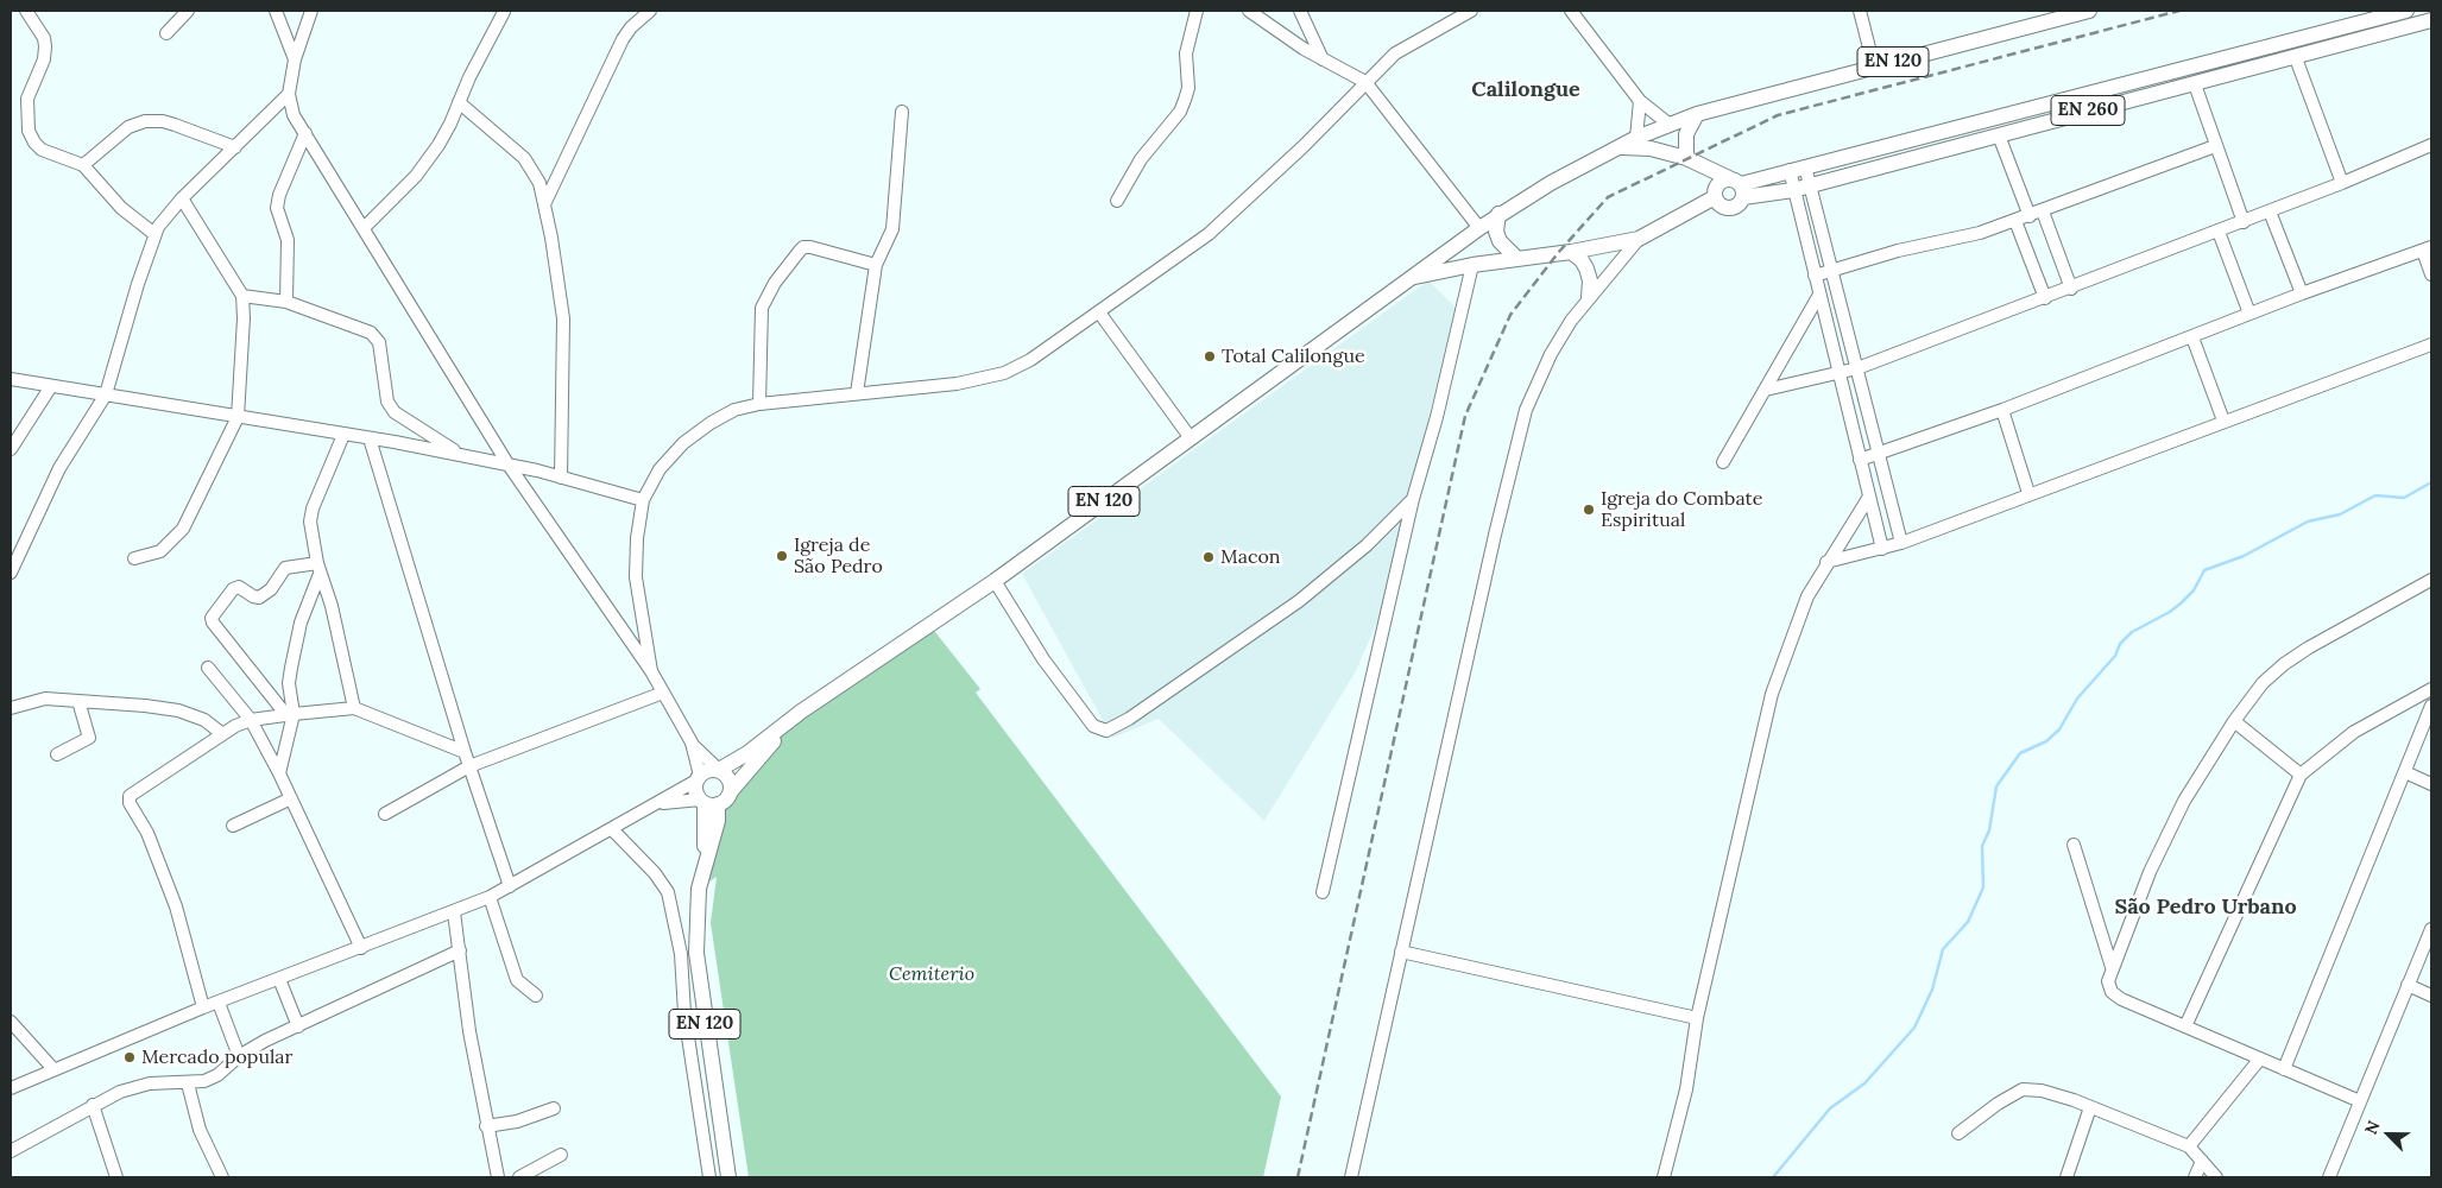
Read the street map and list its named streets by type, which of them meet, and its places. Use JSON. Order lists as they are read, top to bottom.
{
  "streets": {
    "main road": ["EN 120", "EN 260"]
  },
  "crossings": [
    ["EN 120", "EN 260"]
  ],
  "districts": ["Calilongue", "São Pedro Urbano"],
  "parks": ["Cemiterio"],
  "places": [
    "Total Calilongue",
    "Igreja do Combate Espiritual",
    "Igreja de São Pedro",
    "Macon",
    "Mercado popular"
  ],
  "north": "top left"
}
